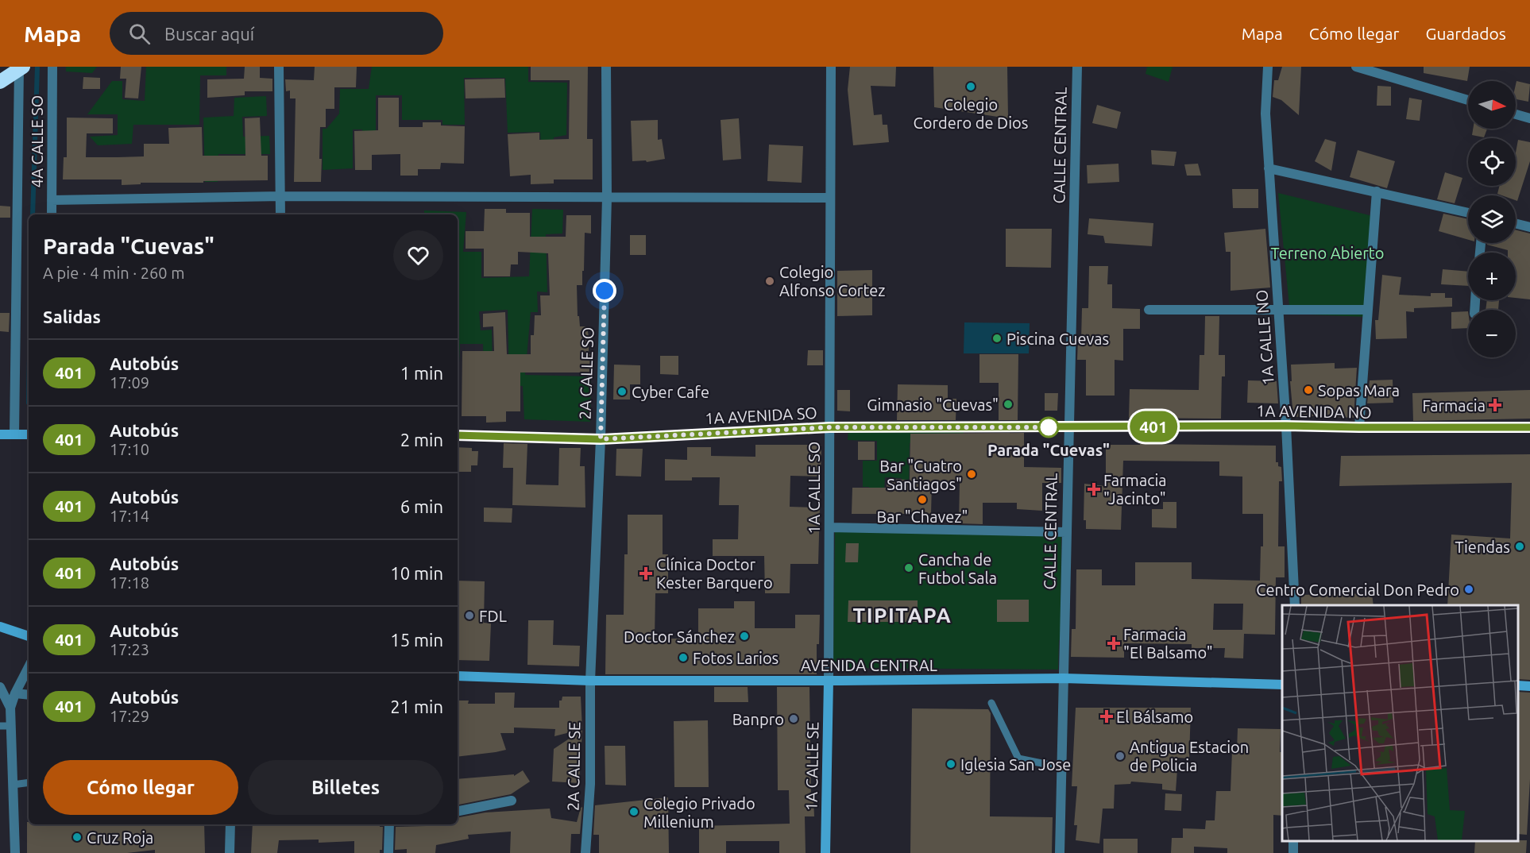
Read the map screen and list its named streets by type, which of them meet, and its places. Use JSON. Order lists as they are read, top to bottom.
{
  "streets": {
    "street": [
      "4A CALLE SO",
      "CALLE CENTRAL",
      "1A CALLE NO",
      "2A CALLE SO",
      "1A AVENIDA NO",
      "1A AVENIDA SO",
      "1A CALLE SO",
      "AVENIDA CENTRAL",
      "2A CALLE SE",
      "1A CALLE SE"
    ]
  },
  "crossings": [
    ["CALLE CENTRAL", "1A AVENIDA NO"],
    ["CALLE CENTRAL", "1A AVENIDA SO"],
    ["CALLE CENTRAL", "AVENIDA CENTRAL"],
    ["1A CALLE NO", "1A AVENIDA NO"],
    ["2A CALLE SO", "1A AVENIDA SO"],
    ["2A CALLE SO", "AVENIDA CENTRAL"],
    ["2A CALLE SO", "2A CALLE SE"],
    ["1A AVENIDA NO", "1A AVENIDA SO"],
    ["1A AVENIDA SO", "1A CALLE SO"],
    ["1A CALLE SO", "AVENIDA CENTRAL"],
    ["1A CALLE SO", "1A CALLE SE"],
    ["AVENIDA CENTRAL", "2A CALLE SE"],
    ["AVENIDA CENTRAL", "1A CALLE SE"]
  ],
  "districts": ["TIPITAPA"],
  "parks": ["Terreno Abierto"],
  "places": {
    "other": [
      "Colegio Cordero de Dios",
      "Colegio Alfonso Cortez",
      "Piscina Cuevas",
      "Sopas Mara",
      "Cyber Cafe",
      "Gimnasio \"Cuevas\"",
      "Parada \"Cuevas\"",
      "Bar \"Cuatro Santiagos\"",
      "Bar \"Chavez\"",
      "Tiendas",
      "Cancha de Futbol Sala",
      "Centro Comercial Don Pedro",
      "FDL",
      "Doctor Sánchez",
      "Fotos Larios",
      "Banpro",
      "Antigua Estacion de Policia",
      "Iglesia San Jose",
      "Colegio Privado Millenium",
      "Cruz Roja"
    ],
    "health": [
      "Farmacia",
      "Farmacia \"Jacinto\"",
      "Clínica Doctor Kester Barquero",
      "Farmacia \"El Balsamo\"",
      "El Bálsamo"
    ]
  },
  "lines": ["bus line 401"],
  "north": "right",
  "page": {
    "header": "Mapa",
    "search": "Buscar aquí",
    "nav": ["Mapa", "Cómo llegar", "Guardados"],
    "on_map": "401",
    "map_buttons": ["+", "−"],
    "heading": [
      ["Parada \"Cuevas\"", "A pie · 4 min · 260 m"],
      "Salidas"
    ],
    "list": [
      {
        "mark": "401",
        "name": "Autobús",
        "note": "17:09",
        "value": "1 min"
      },
      {
        "mark": "401",
        "name": "Autobús",
        "note": "17:10",
        "value": "2 min"
      },
      {
        "mark": "401",
        "name": "Autobús",
        "note": "17:14",
        "value": "6 min"
      },
      {
        "mark": "401",
        "name": "Autobús",
        "note": "17:18",
        "value": "10 min"
      },
      {
        "mark": "401",
        "name": "Autobús",
        "note": "17:23",
        "value": "15 min"
      },
      {
        "mark": "401",
        "name": "Autobús",
        "note": "17:29",
        "value": "21 min"
      }
    ],
    "buttons": ["Cómo llegar", "Billetes"]
  }
}
